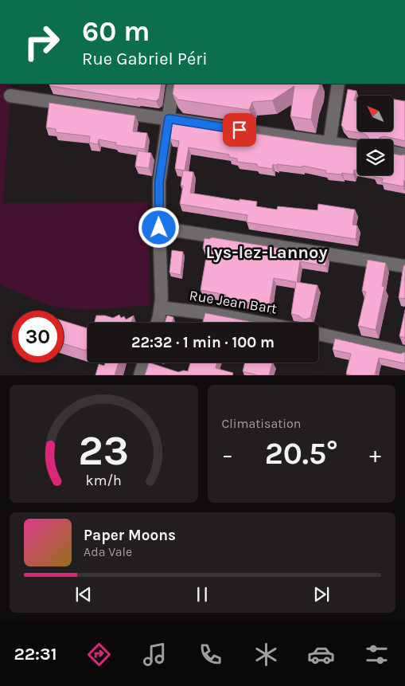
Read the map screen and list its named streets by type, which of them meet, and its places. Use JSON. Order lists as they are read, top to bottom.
{
  "streets": {
    "street": ["Rue Jean Bart"]
  },
  "districts": ["Lys-lez-Lannoy"],
  "north": "top left",
  "page": {
    "turn": ["60 m", "Rue Gabriel Péri"],
    "limit": "30",
    "trip": "22:32 · 1 min · 100 m",
    "tile": "Climatisation",
    "heat": ["−", "20.5°", "+"],
    "song": ["Paper Moons", "Ada Vale"],
    "tabs": "22:31",
    "gauge": ["23", "km/h"]
  }
}
